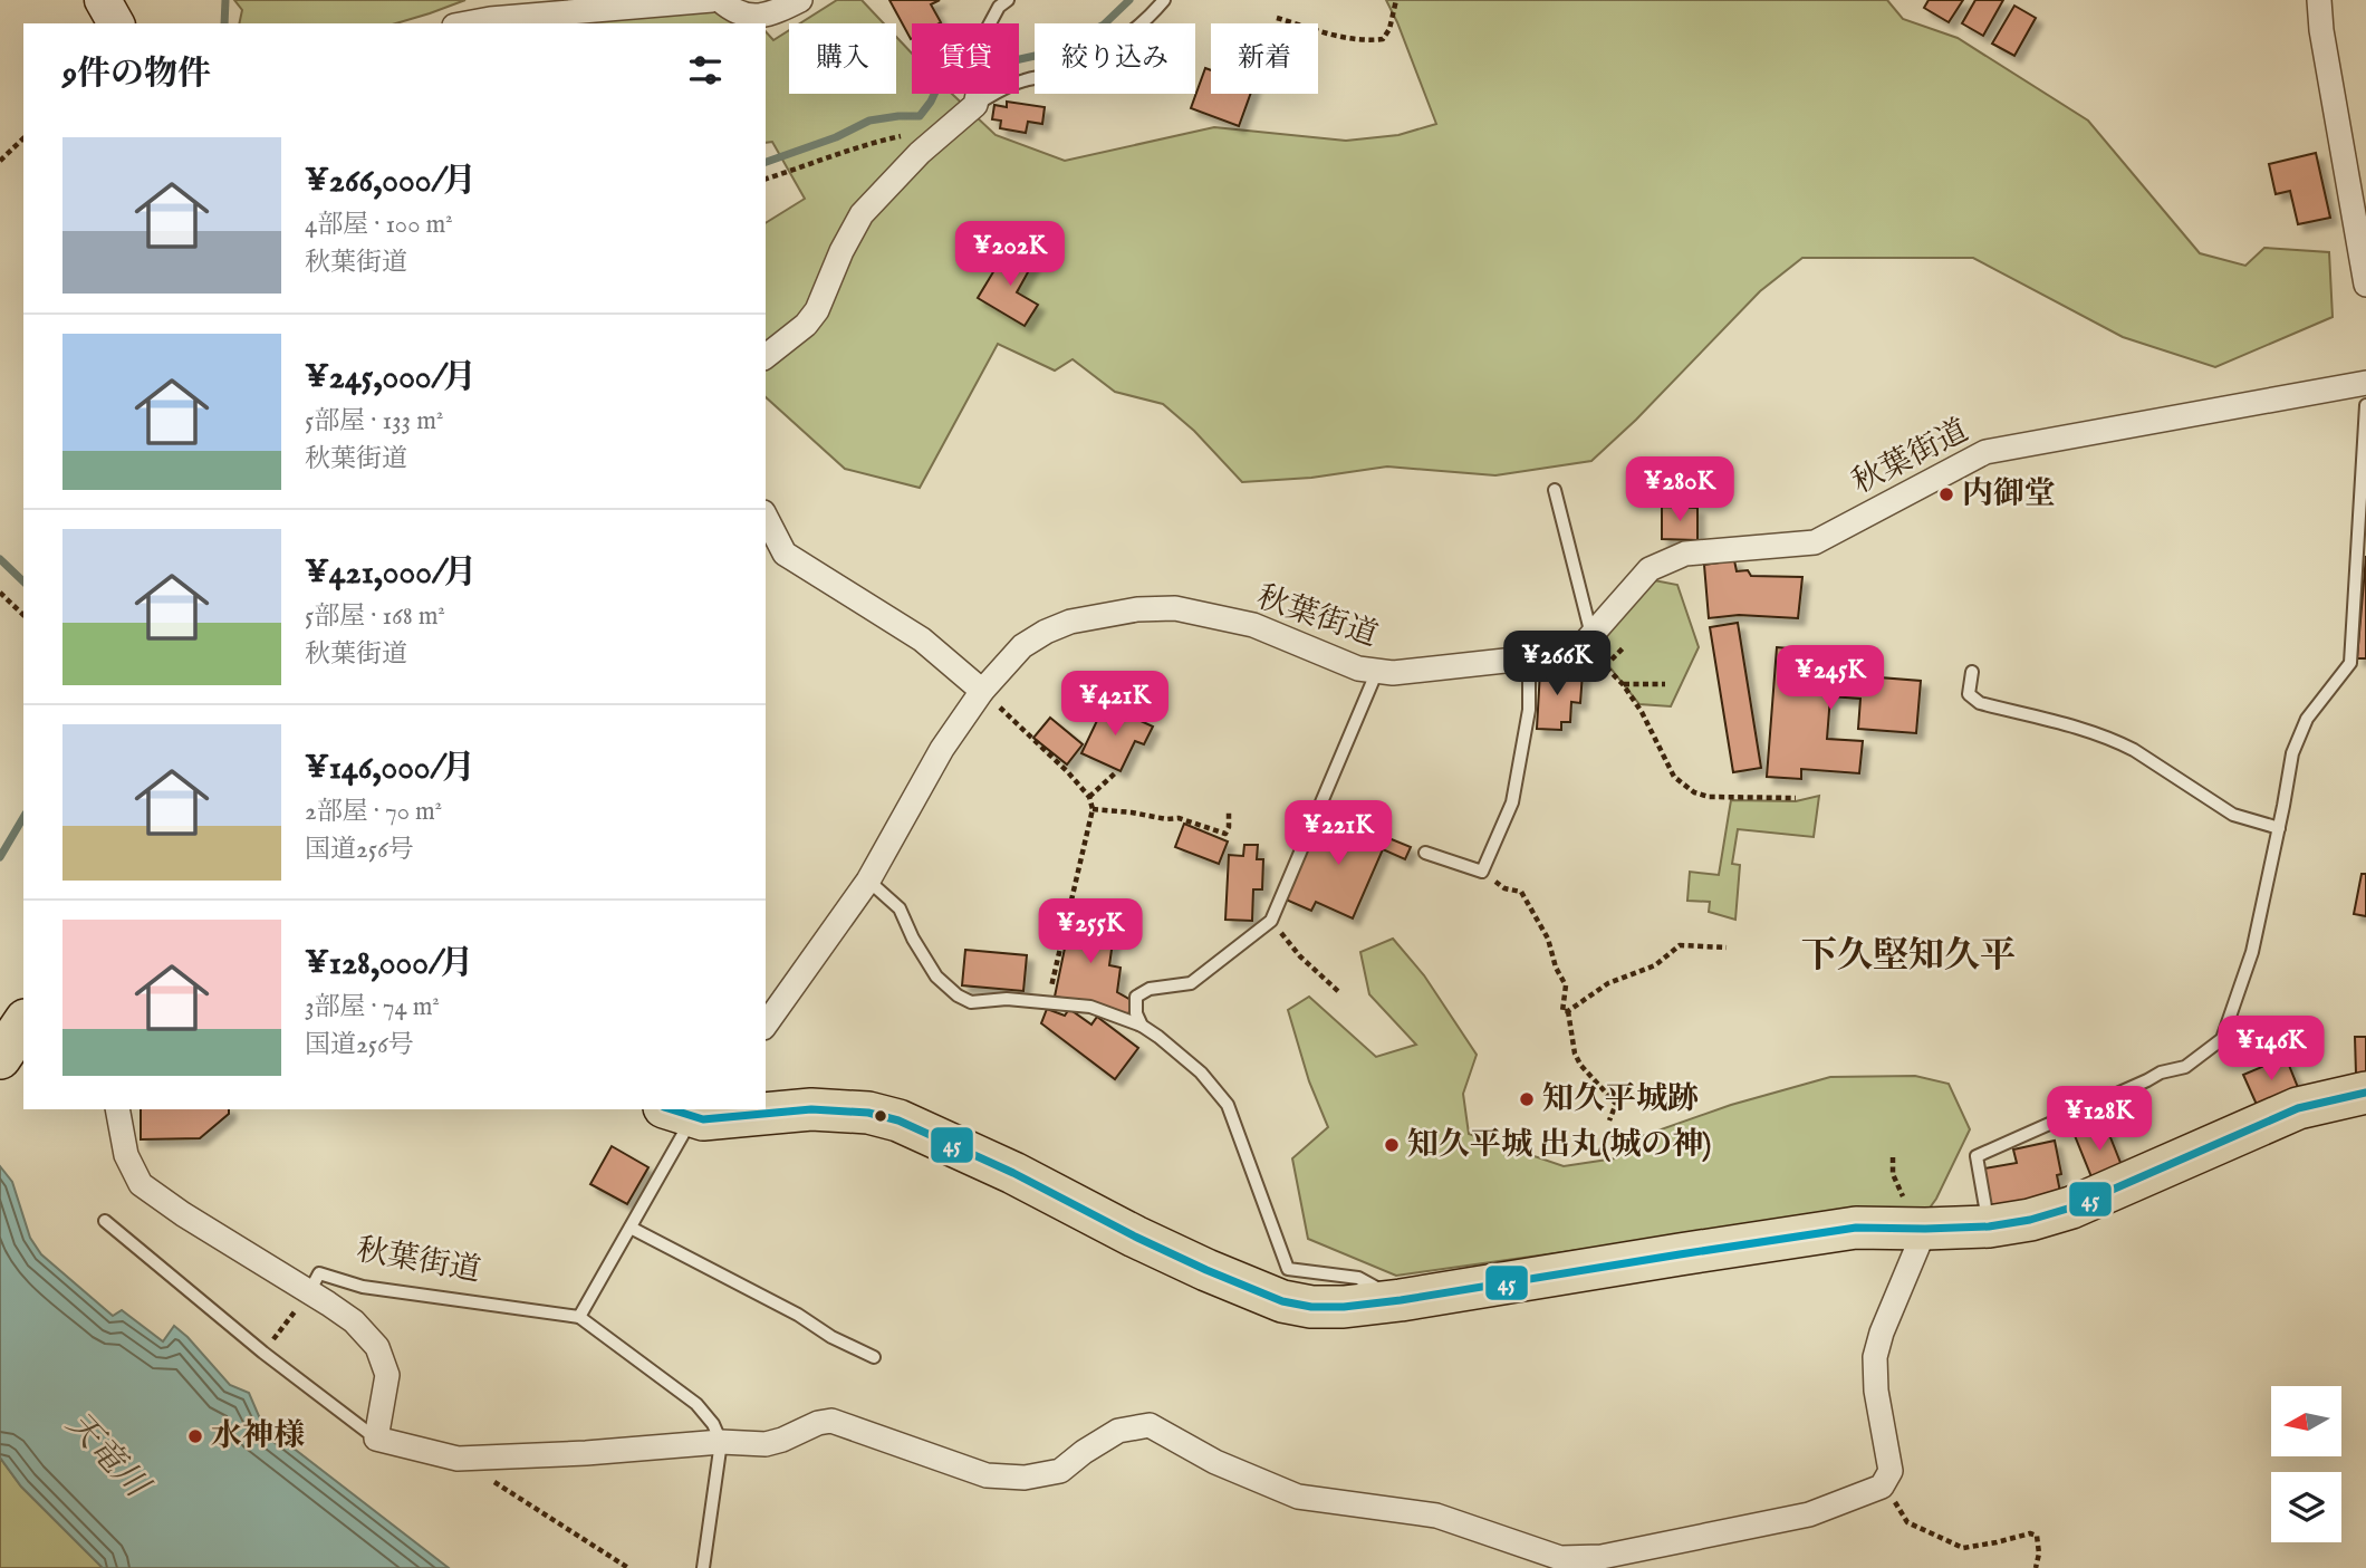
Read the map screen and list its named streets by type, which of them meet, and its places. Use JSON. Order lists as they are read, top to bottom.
{
  "streets": {
    "street": ["秋葉街道"]
  },
  "districts": ["下久堅知久平"],
  "water": ["天竜川"],
  "places": [
    "内御堂",
    "知久平城跡",
    "知久平城 出丸(城の神)",
    "水神様"
  ],
  "lines": ["transit line 45"],
  "north": "left",
  "page": {
    "chip": [
      "購入",
      "賃貸",
      "絞り込み",
      "新着"
    ],
    "heading": "9件の物件",
    "list": [
      {
        "name": "¥266,000/月",
        "note": "4部屋 · 100 m² · 秋葉街道"
      },
      {
        "name": "¥245,000/月",
        "note": "5部屋 · 133 m² · 秋葉街道"
      },
      {
        "name": "¥421,000/月",
        "note": "5部屋 · 168 m² · 秋葉街道"
      },
      {
        "name": "¥146,000/月",
        "note": "2部屋 · 70 m² · 国道256号"
      },
      {
        "name": "¥128,000/月",
        "note": "3部屋 · 74 m² · 国道256号"
      }
    ],
    "price": [
      "¥202K",
      "¥280K",
      "¥266K",
      "¥245K",
      "¥421K",
      "¥221K",
      "¥255K",
      "¥146K",
      "¥128K"
    ]
  }
}
